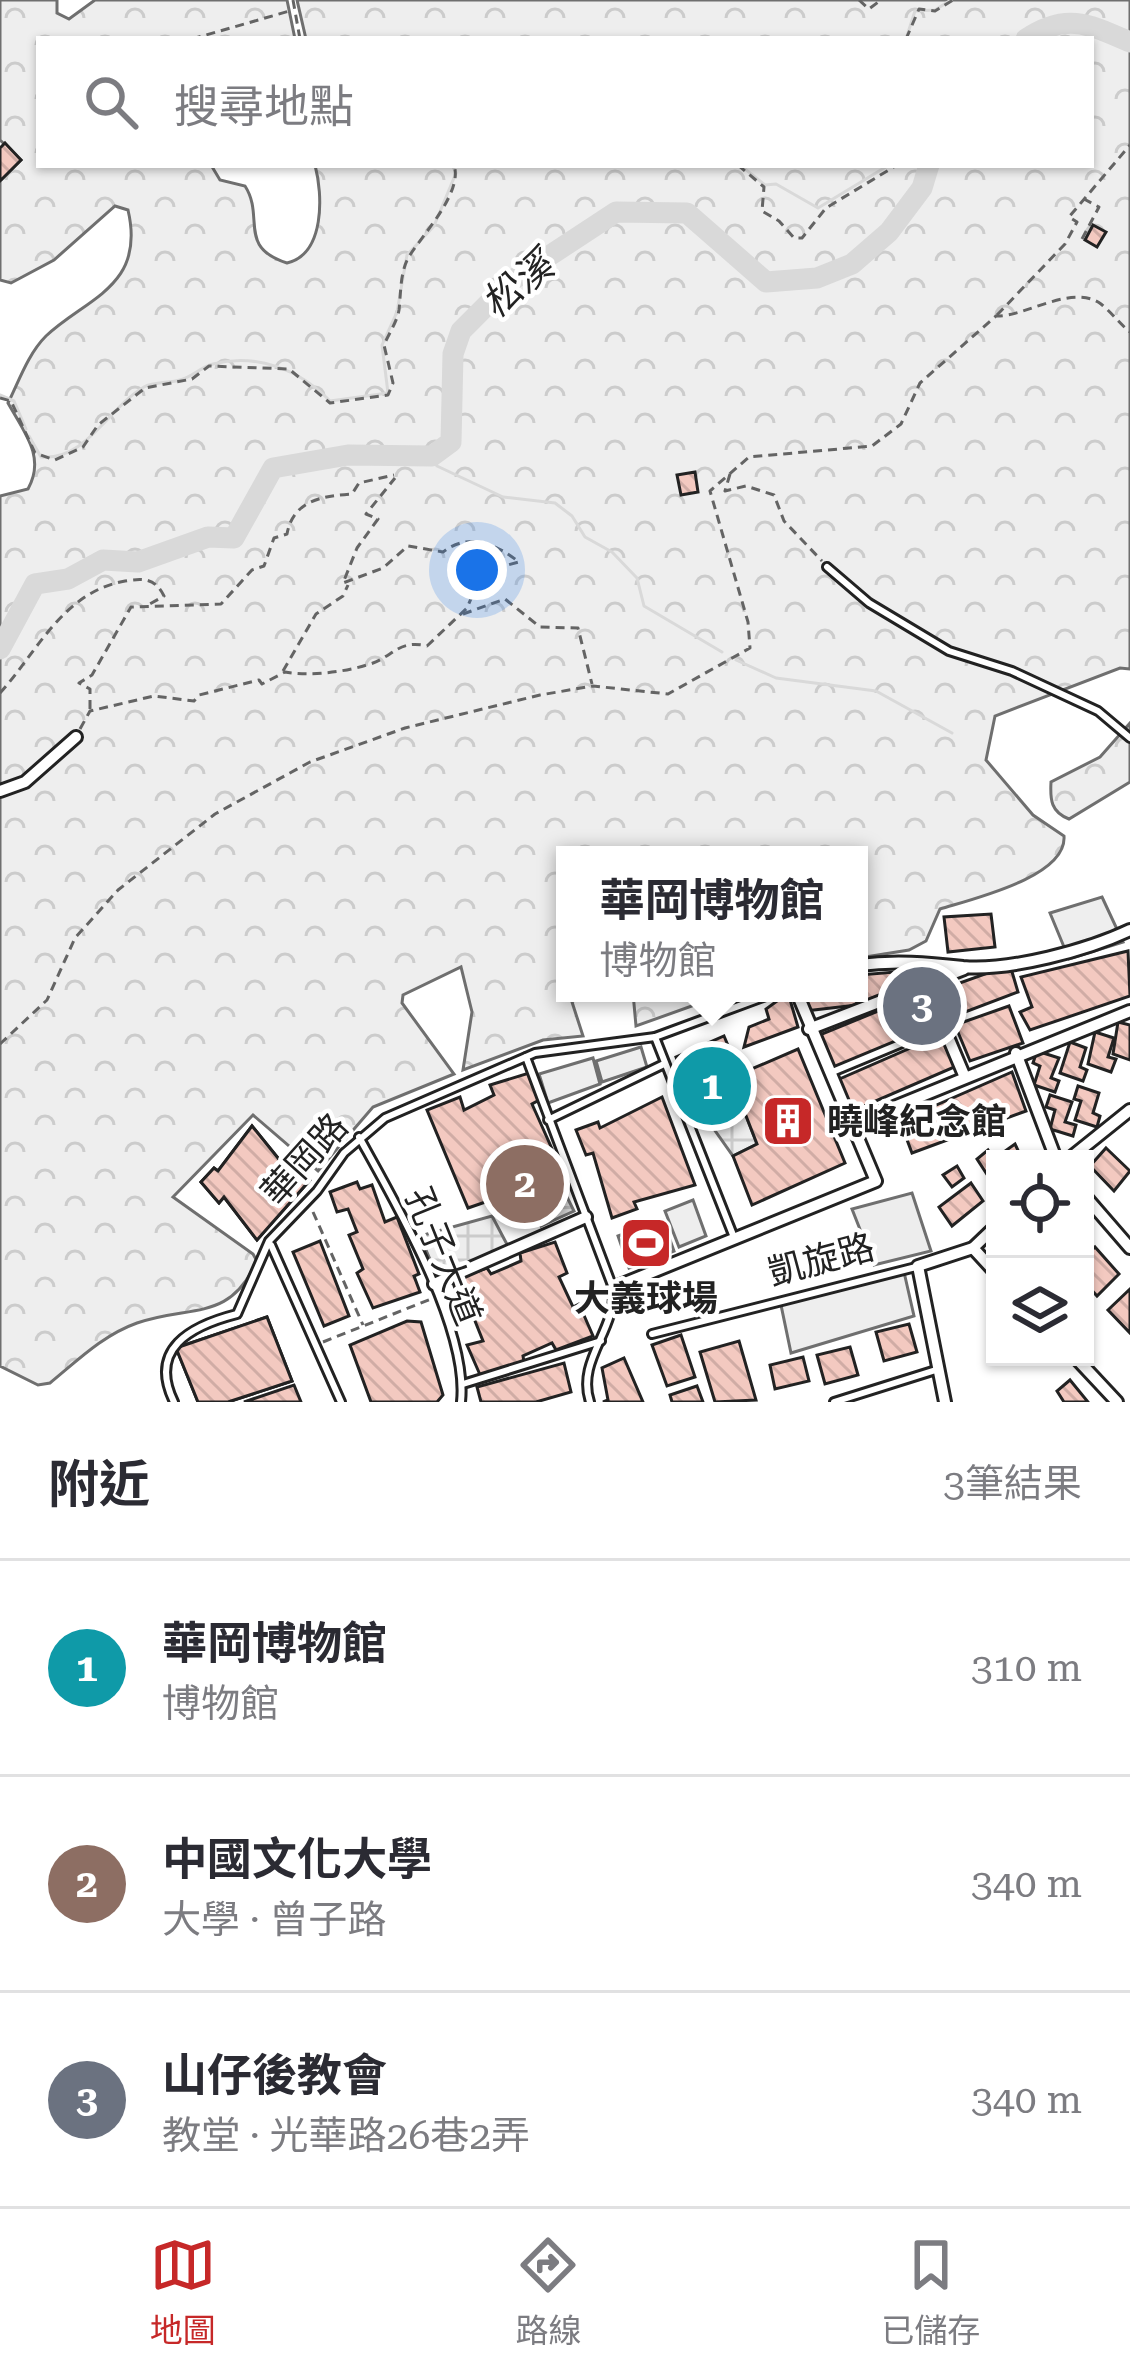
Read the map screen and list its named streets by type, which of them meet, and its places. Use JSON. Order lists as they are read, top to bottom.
{
  "streets": {
    "street": ["凱旋路"],
    "lane": ["華岡路", "孔子大道"]
  },
  "crossings": [
    ["華岡路", "孔子大道"]
  ],
  "water": ["松溪"],
  "places": {
    "building": ["曉峰紀念館"],
    "sports": ["大義球場"]
  },
  "page": {
    "search": "搜尋地點",
    "popup": ["華岡博物館", "博物館"],
    "pins": ["3", "1", "2"],
    "heading": ["附近", "3筆結果"],
    "list": [
      {
        "mark": "1",
        "name": "華岡博物館",
        "note": "博物館",
        "value": "310 m"
      },
      {
        "mark": "2",
        "name": "中國文化大學",
        "note": "大學 · 曾子路",
        "value": "340 m"
      },
      {
        "mark": "3",
        "name": "山仔後教會",
        "note": "教堂 · 光華路26巷2弄",
        "value": "340 m"
      }
    ],
    "nav": ["地圖", "路線", "已儲存"]
  }
}
